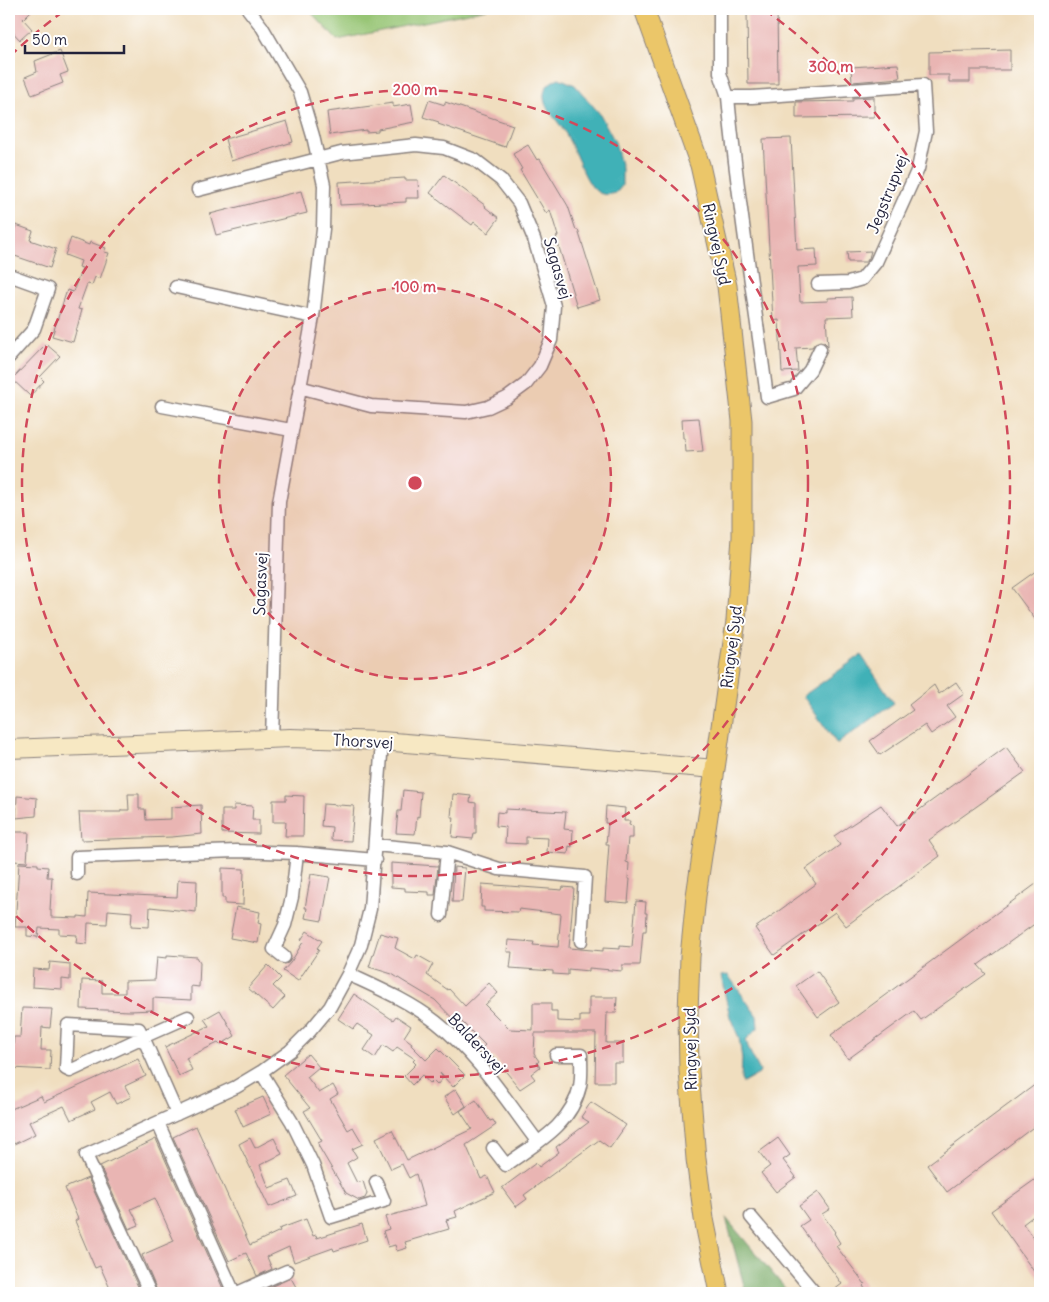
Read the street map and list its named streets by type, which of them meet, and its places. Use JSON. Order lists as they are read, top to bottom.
{
  "streets": {
    "main road": ["Ringvej Syd"],
    "street": [
      "Jegstrupvej",
      "Sagasvej",
      "Thorsvej",
      "Baldersvej"
    ]
  },
  "crossings": [
    ["Ringvej Syd", "Thorsvej"],
    ["Sagasvej", "Thorsvej"]
  ],
  "scale_bar": "50 m",
  "rings": ["300 m", "200 m", "100 m"]
}
